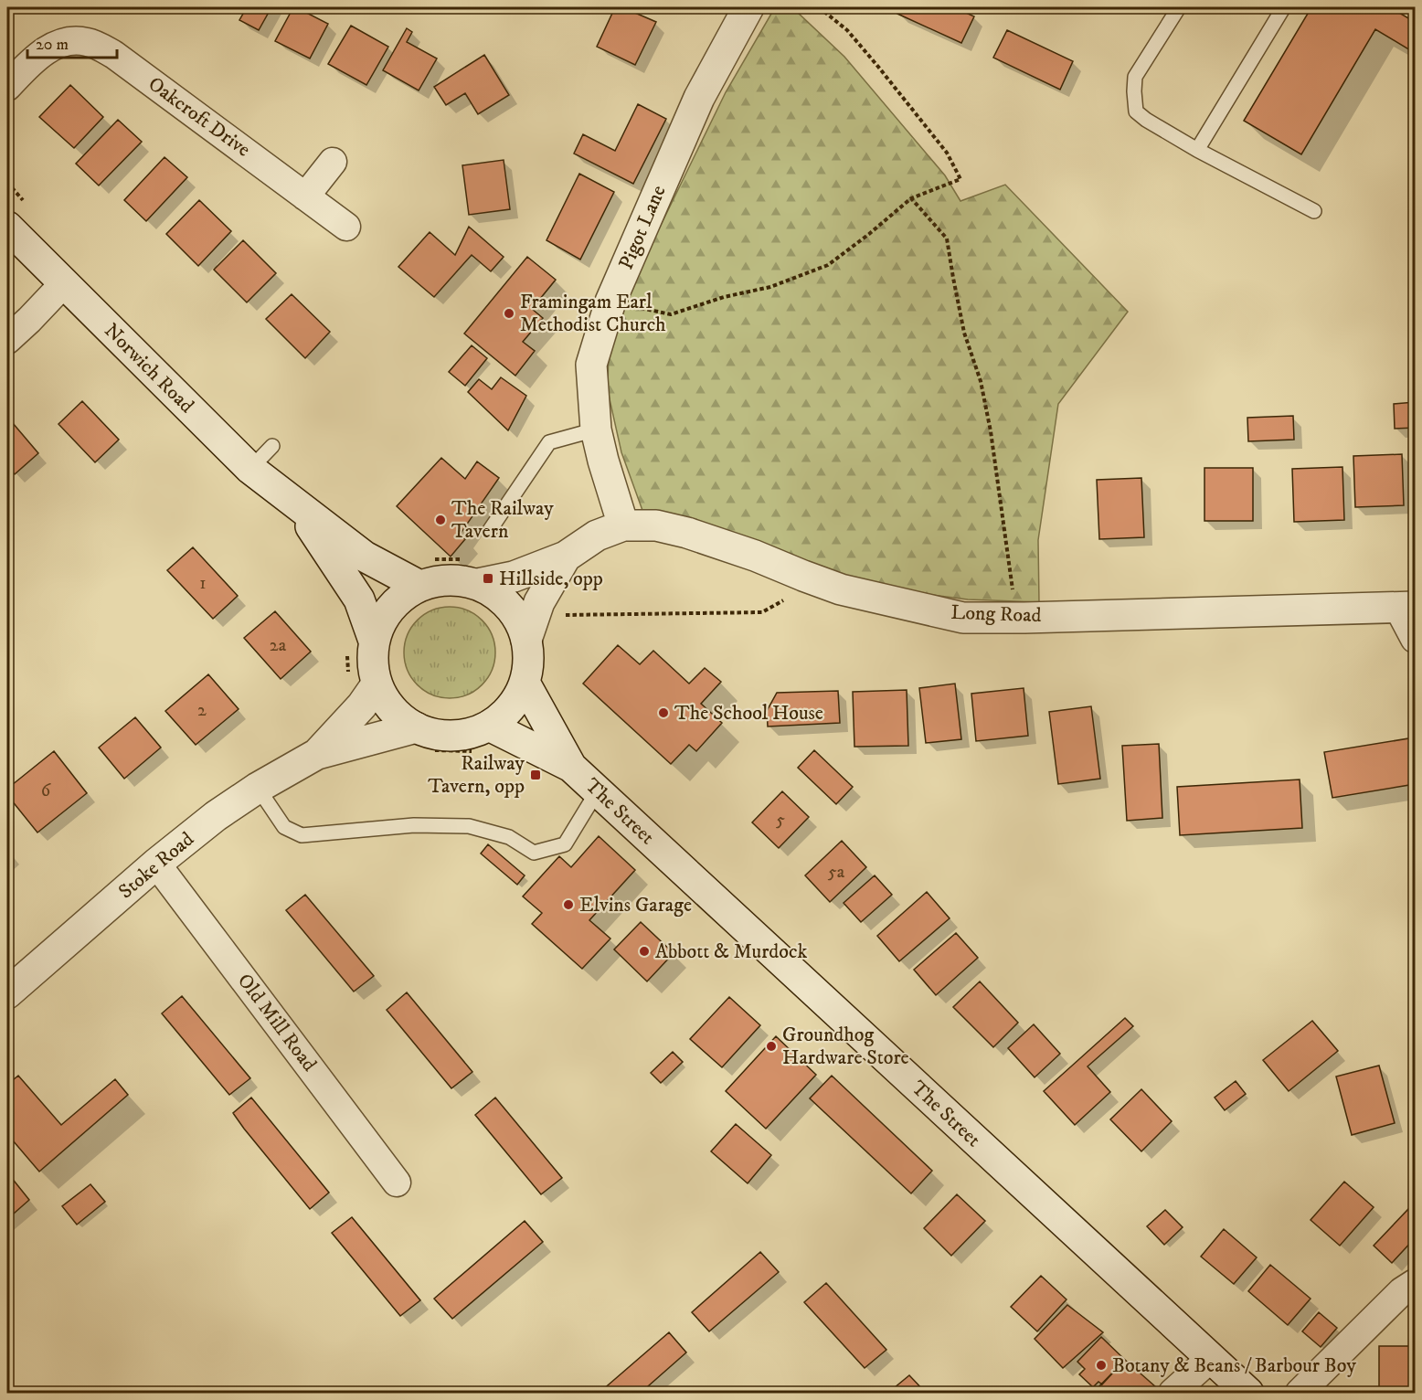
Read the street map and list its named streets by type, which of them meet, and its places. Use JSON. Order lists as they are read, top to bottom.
{
  "streets": {
    "main road": [
      "Pigot Lane",
      "Norwich Road",
      "Long Road",
      "The Street",
      "Stoke Road"
    ],
    "street": ["Oakcroft Drive", "Old Mill Road"]
  },
  "crossings": [
    ["Pigot Lane", "Long Road"],
    ["Norwich Road", "Long Road"],
    ["Norwich Road", "The Street"],
    ["Norwich Road", "Stoke Road"],
    ["Long Road", "The Street"],
    ["Long Road", "Stoke Road"],
    ["The Street", "Stoke Road"],
    ["Stoke Road", "Old Mill Road"]
  ],
  "places": {
    "other": [
      "Framingam Earl Methodist Church",
      "The Railway Tavern",
      "The School House",
      "Elvins Garage",
      "Abbott & Murdock",
      "Groundhog Hardware Store",
      "Botany & Beans / Barbour Boy"
    ],
    "transit": ["Hillside, opp", "Railway Tavern, opp"]
  },
  "house_numbers": [
    "1",
    "2a",
    "2",
    "6",
    "5",
    "5a"
  ],
  "scale_bar": "20 m"
}
